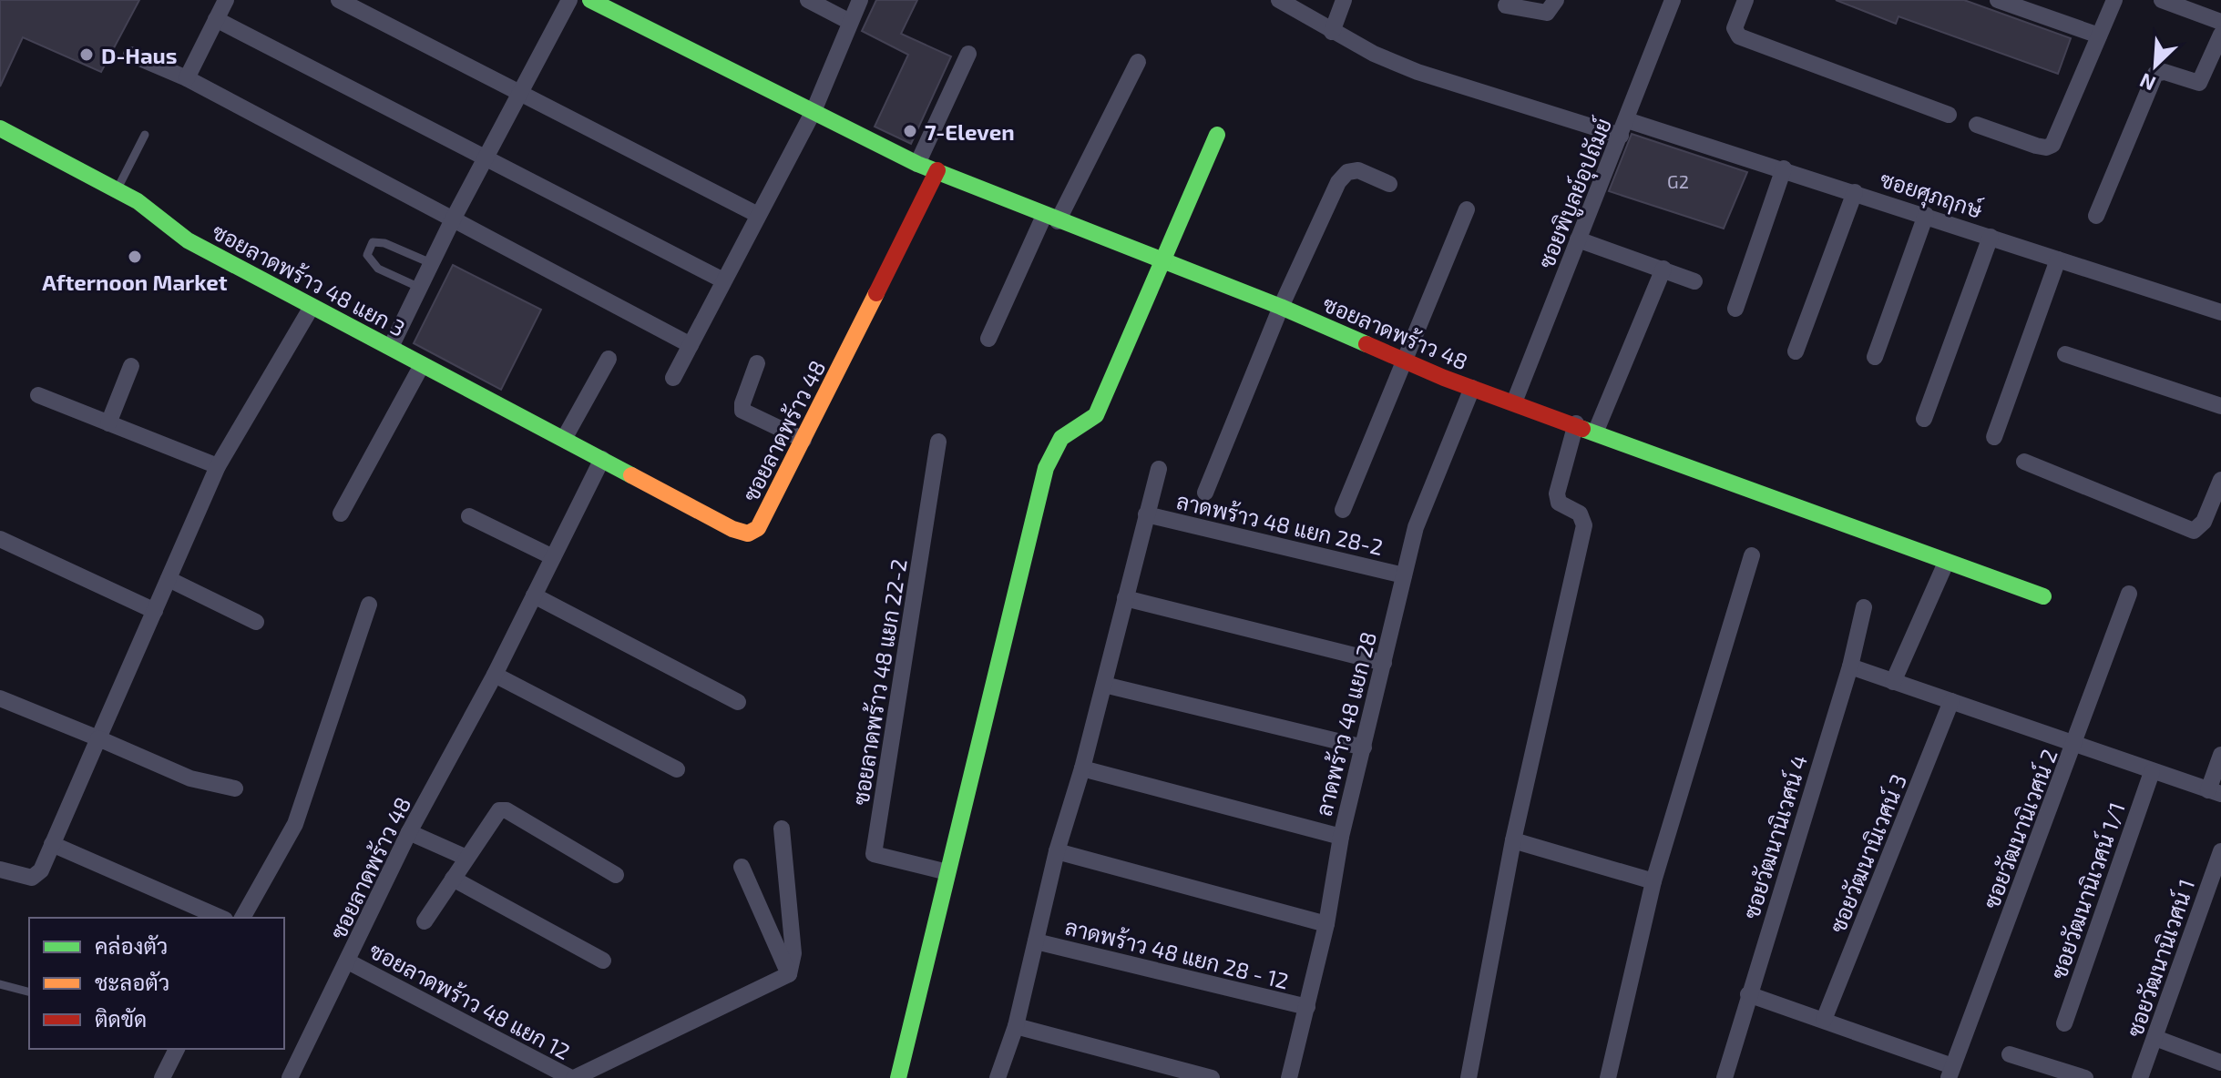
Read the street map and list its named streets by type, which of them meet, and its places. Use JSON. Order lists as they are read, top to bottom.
{
  "streets": {
    "street": [
      "ซอยพิบูลย์อุปถัมย์",
      "ซอยศุภฤกษ์",
      "ซอยลาดพร้าว 48 แยก 3",
      "ซอยลาดพร้าว 48",
      "ลาดพร้าว 48 แยก 28-2",
      "ซอยลาดพร้าว 48 แยก 22-2",
      "ลาดพร้าว 48 แยก 28",
      "ซอยวัฒนานิเวศน์ 2",
      "ซอยวัฒนานิเวศน์ 4",
      "ซอยวัฒนานิเวศน์ 3",
      "ซอยวัฒนานิเวศน์ 1/1",
      "ลาดพร้าว 48 แยก 28 - 12",
      "ซอยวัฒนานิเวศน์ 1",
      "ซอยลาดพร้าว 48 แยก 12"
    ]
  },
  "crossings": [
    ["ซอยพิบูลย์อุปถัมย์", "ซอยศุภฤกษ์"],
    ["ซอยพิบูลย์อุปถัมย์", "ซอยลาดพร้าว 48"],
    ["ซอยลาดพร้าว 48 แยก 3", "ซอยลาดพร้าว 48"],
    ["ซอยลาดพร้าว 48", "ลาดพร้าว 48 แยก 28"],
    ["ซอยลาดพร้าว 48", "ซอยลาดพร้าว 48 แยก 12"],
    ["ลาดพร้าว 48 แยก 28-2", "ลาดพร้าว 48 แยก 28"],
    ["ลาดพร้าว 48 แยก 28", "ลาดพร้าว 48 แยก 28 - 12"]
  ],
  "places": ["D-Haus", "7-Eleven", "Afternoon Market"],
  "house_numbers": ["G2"],
  "legend": ["คล่องตัว", "ชะลอตัว", "ติดขัด"],
  "north": "bottom left"
}
